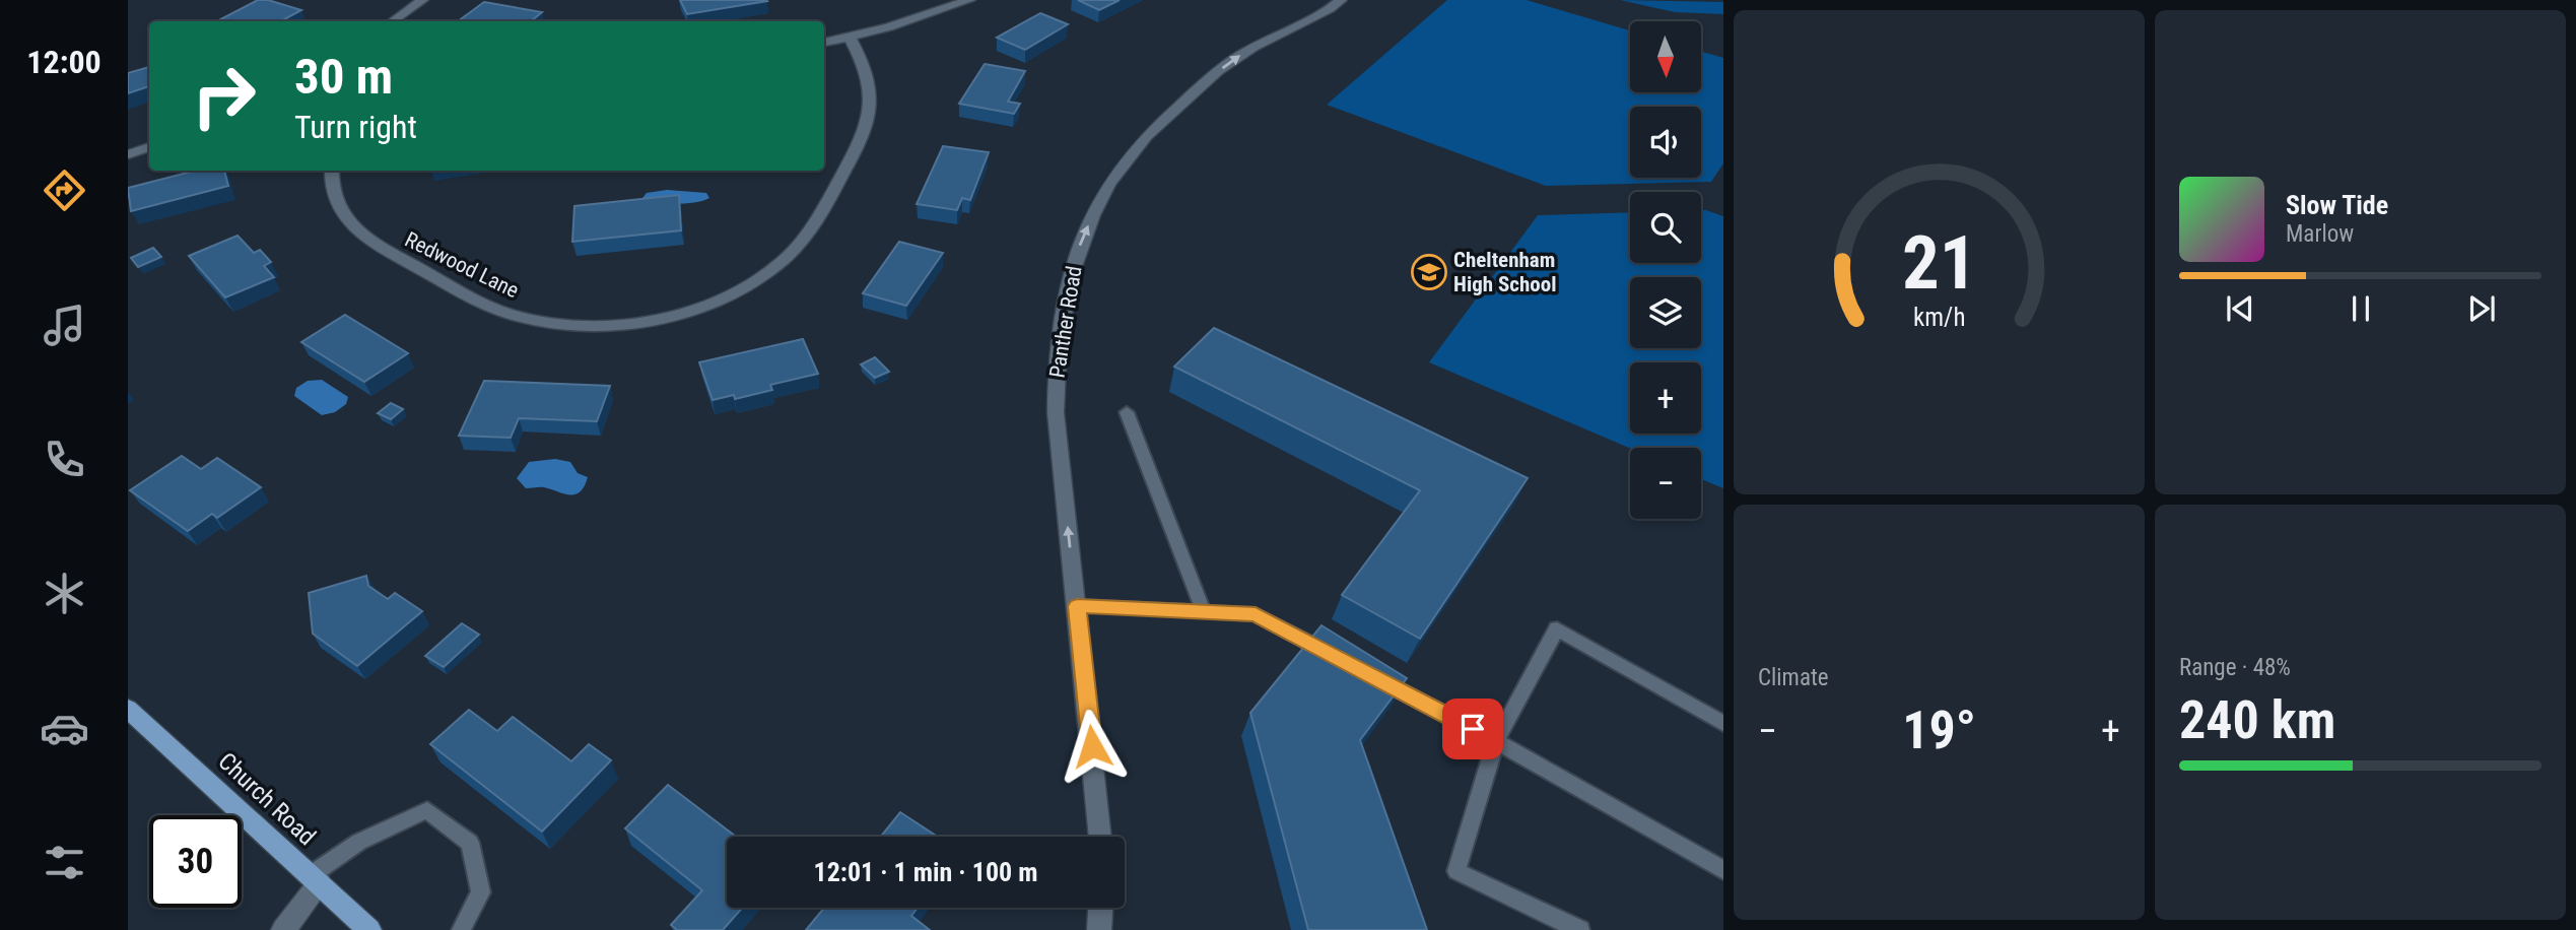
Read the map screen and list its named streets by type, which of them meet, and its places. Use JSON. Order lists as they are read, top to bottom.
{
  "streets": {
    "main road": ["Church Road"],
    "street": ["Redwood Lane", "Panther Road"]
  },
  "one_way": ["Panther Road"],
  "places": {
    "school or university": ["Cheltenham High School"]
  },
  "north": "bottom",
  "page": {
    "tabs": "12:00",
    "map_buttons": ["+", "−"],
    "turn": ["30 m", "Turn right"],
    "song": ["Slow Tide", "Marlow"],
    "tile": [
      "Climate",
      ["Range · 48%", "240 km"]
    ],
    "heat": ["−", "19°", "+"],
    "limit": "30",
    "trip": "12:01 · 1 min · 100 m",
    "gauge": ["21", "km/h"]
  }
}
